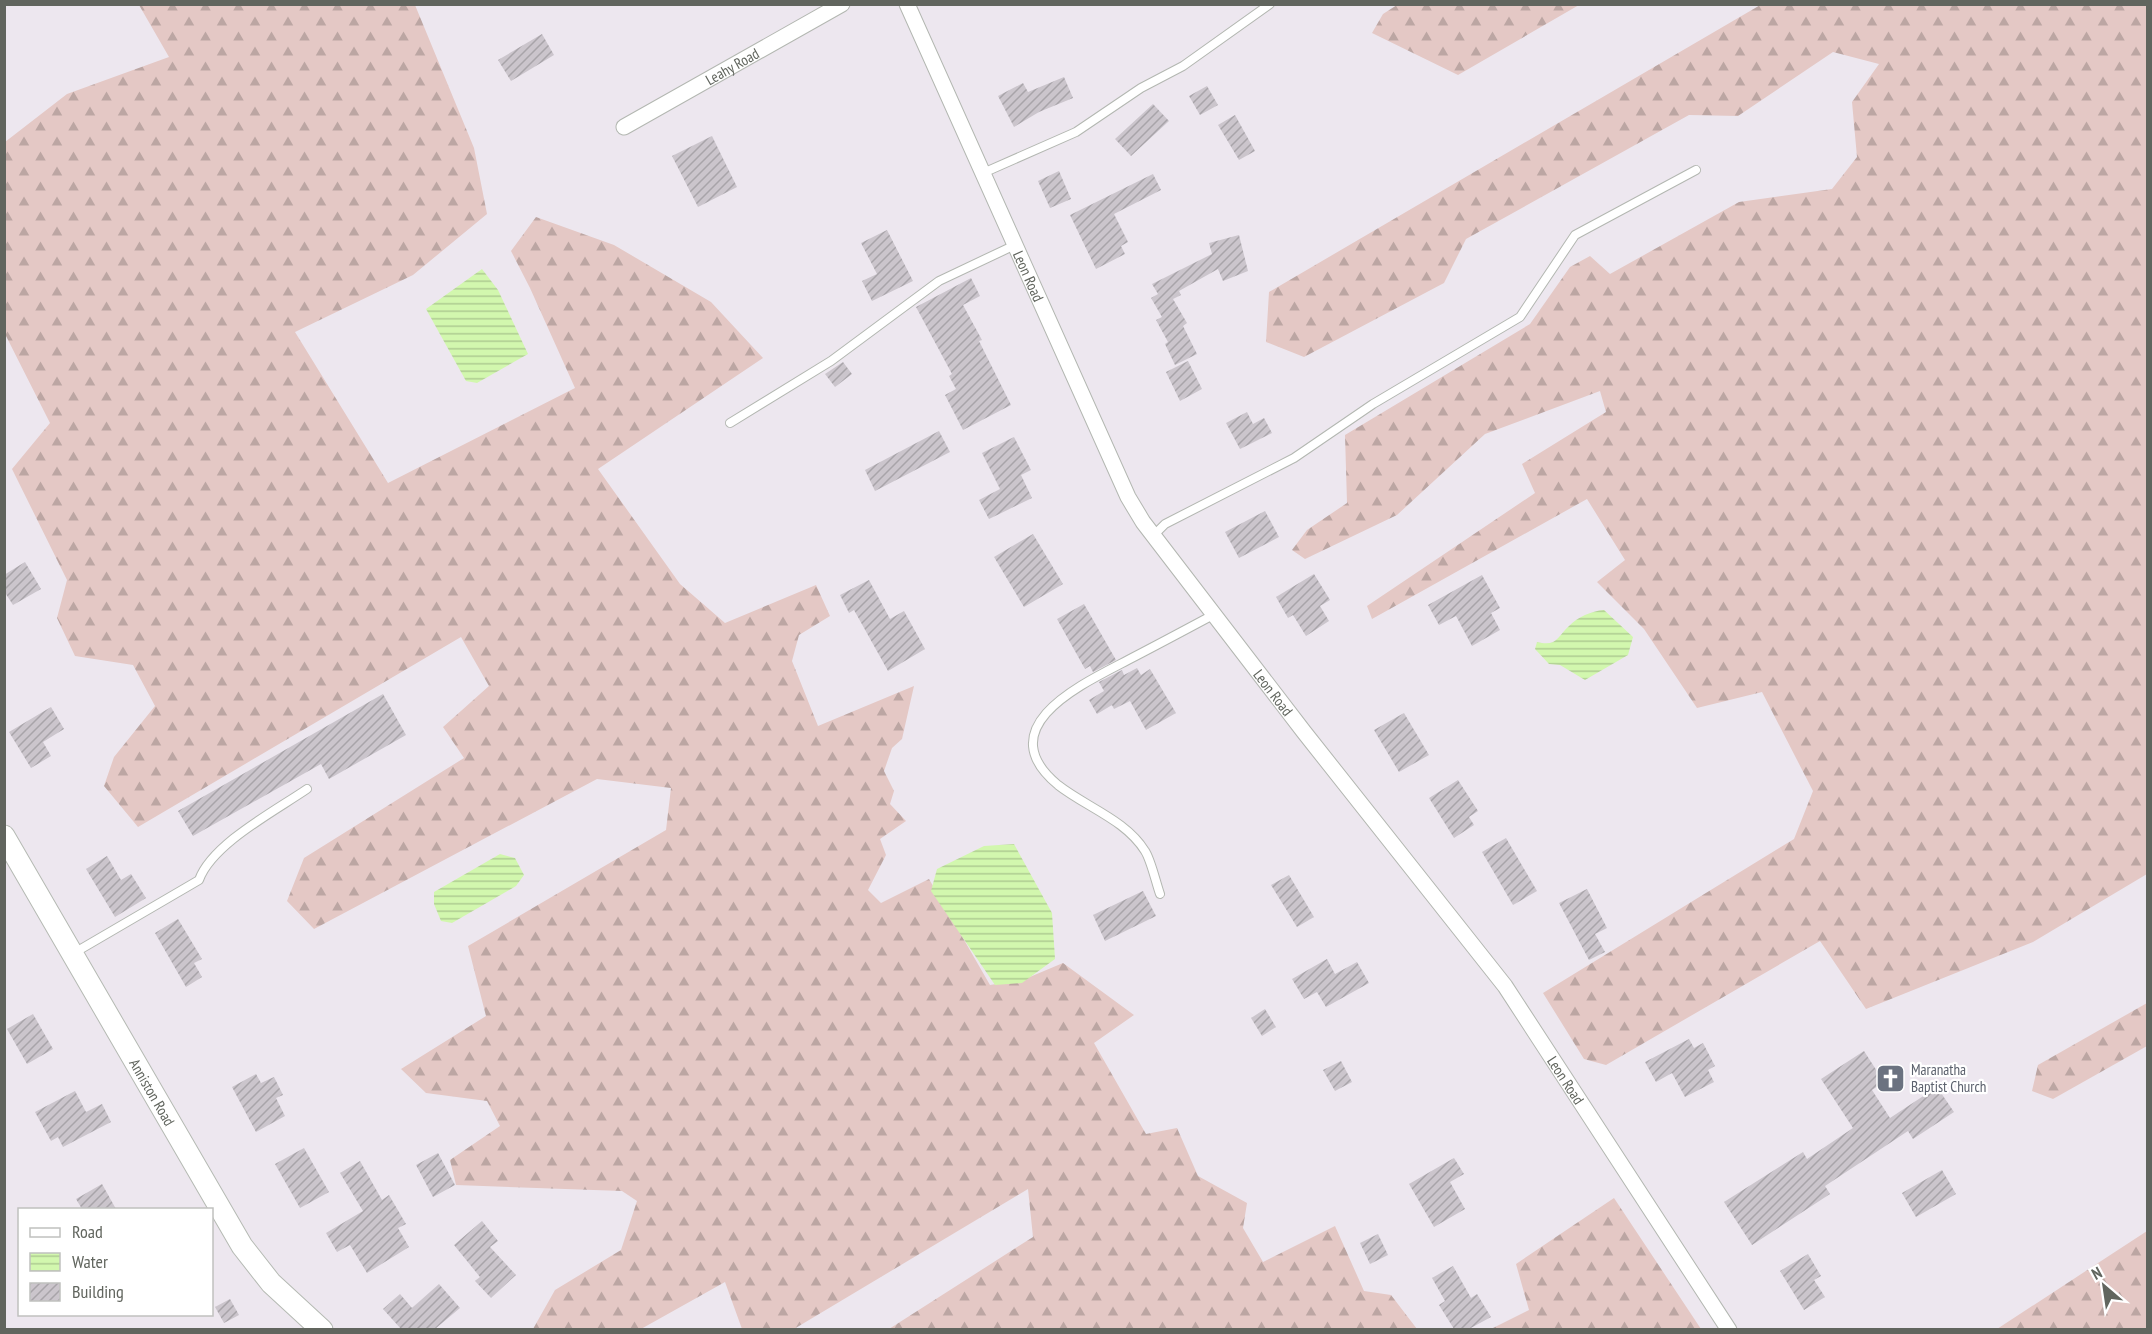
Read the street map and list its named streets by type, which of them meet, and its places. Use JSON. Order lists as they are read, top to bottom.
{
  "streets": {
    "street": ["Leahy Road", "Leon Road", "Anniston Road"]
  },
  "places": {
    "church": ["Maranatha Baptist Church"]
  },
  "legend": ["Road", "Water", "Building"],
  "north": "top left"
}
